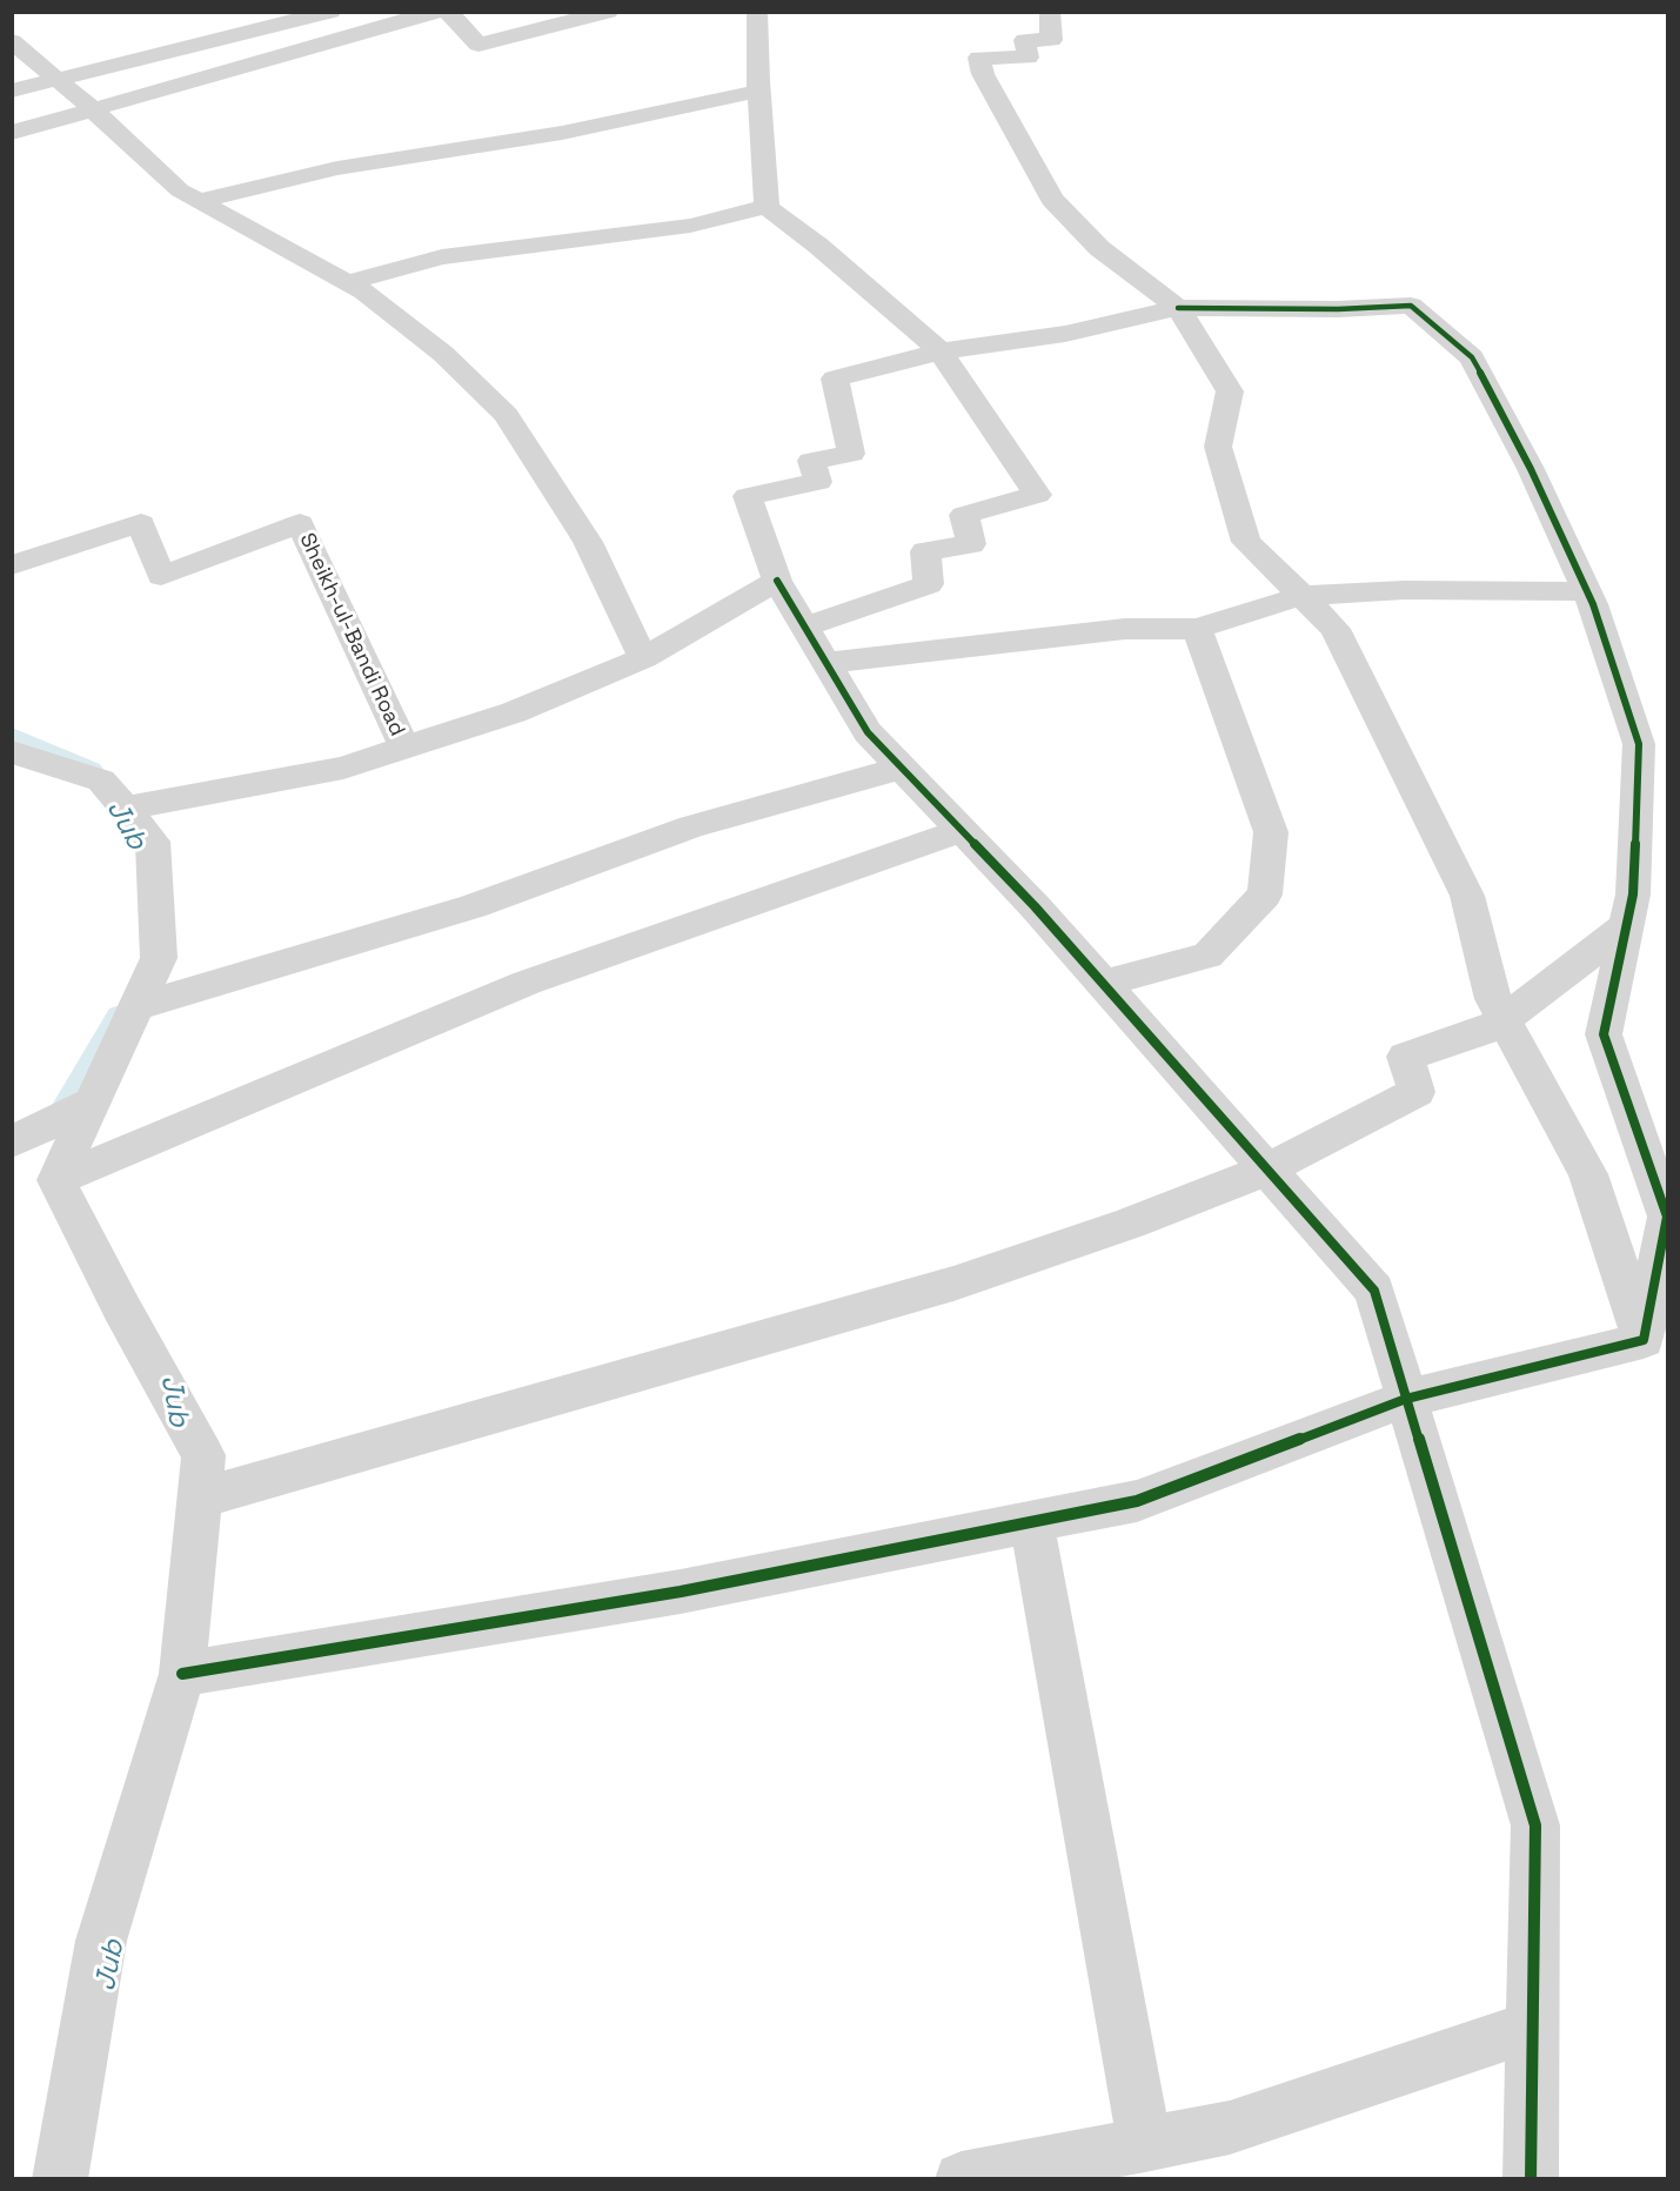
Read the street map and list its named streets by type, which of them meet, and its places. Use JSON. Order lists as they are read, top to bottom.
{
  "streets": {
    "street": ["Sheikh-ul-Bandi Road"]
  },
  "water": ["Jub"]
}
